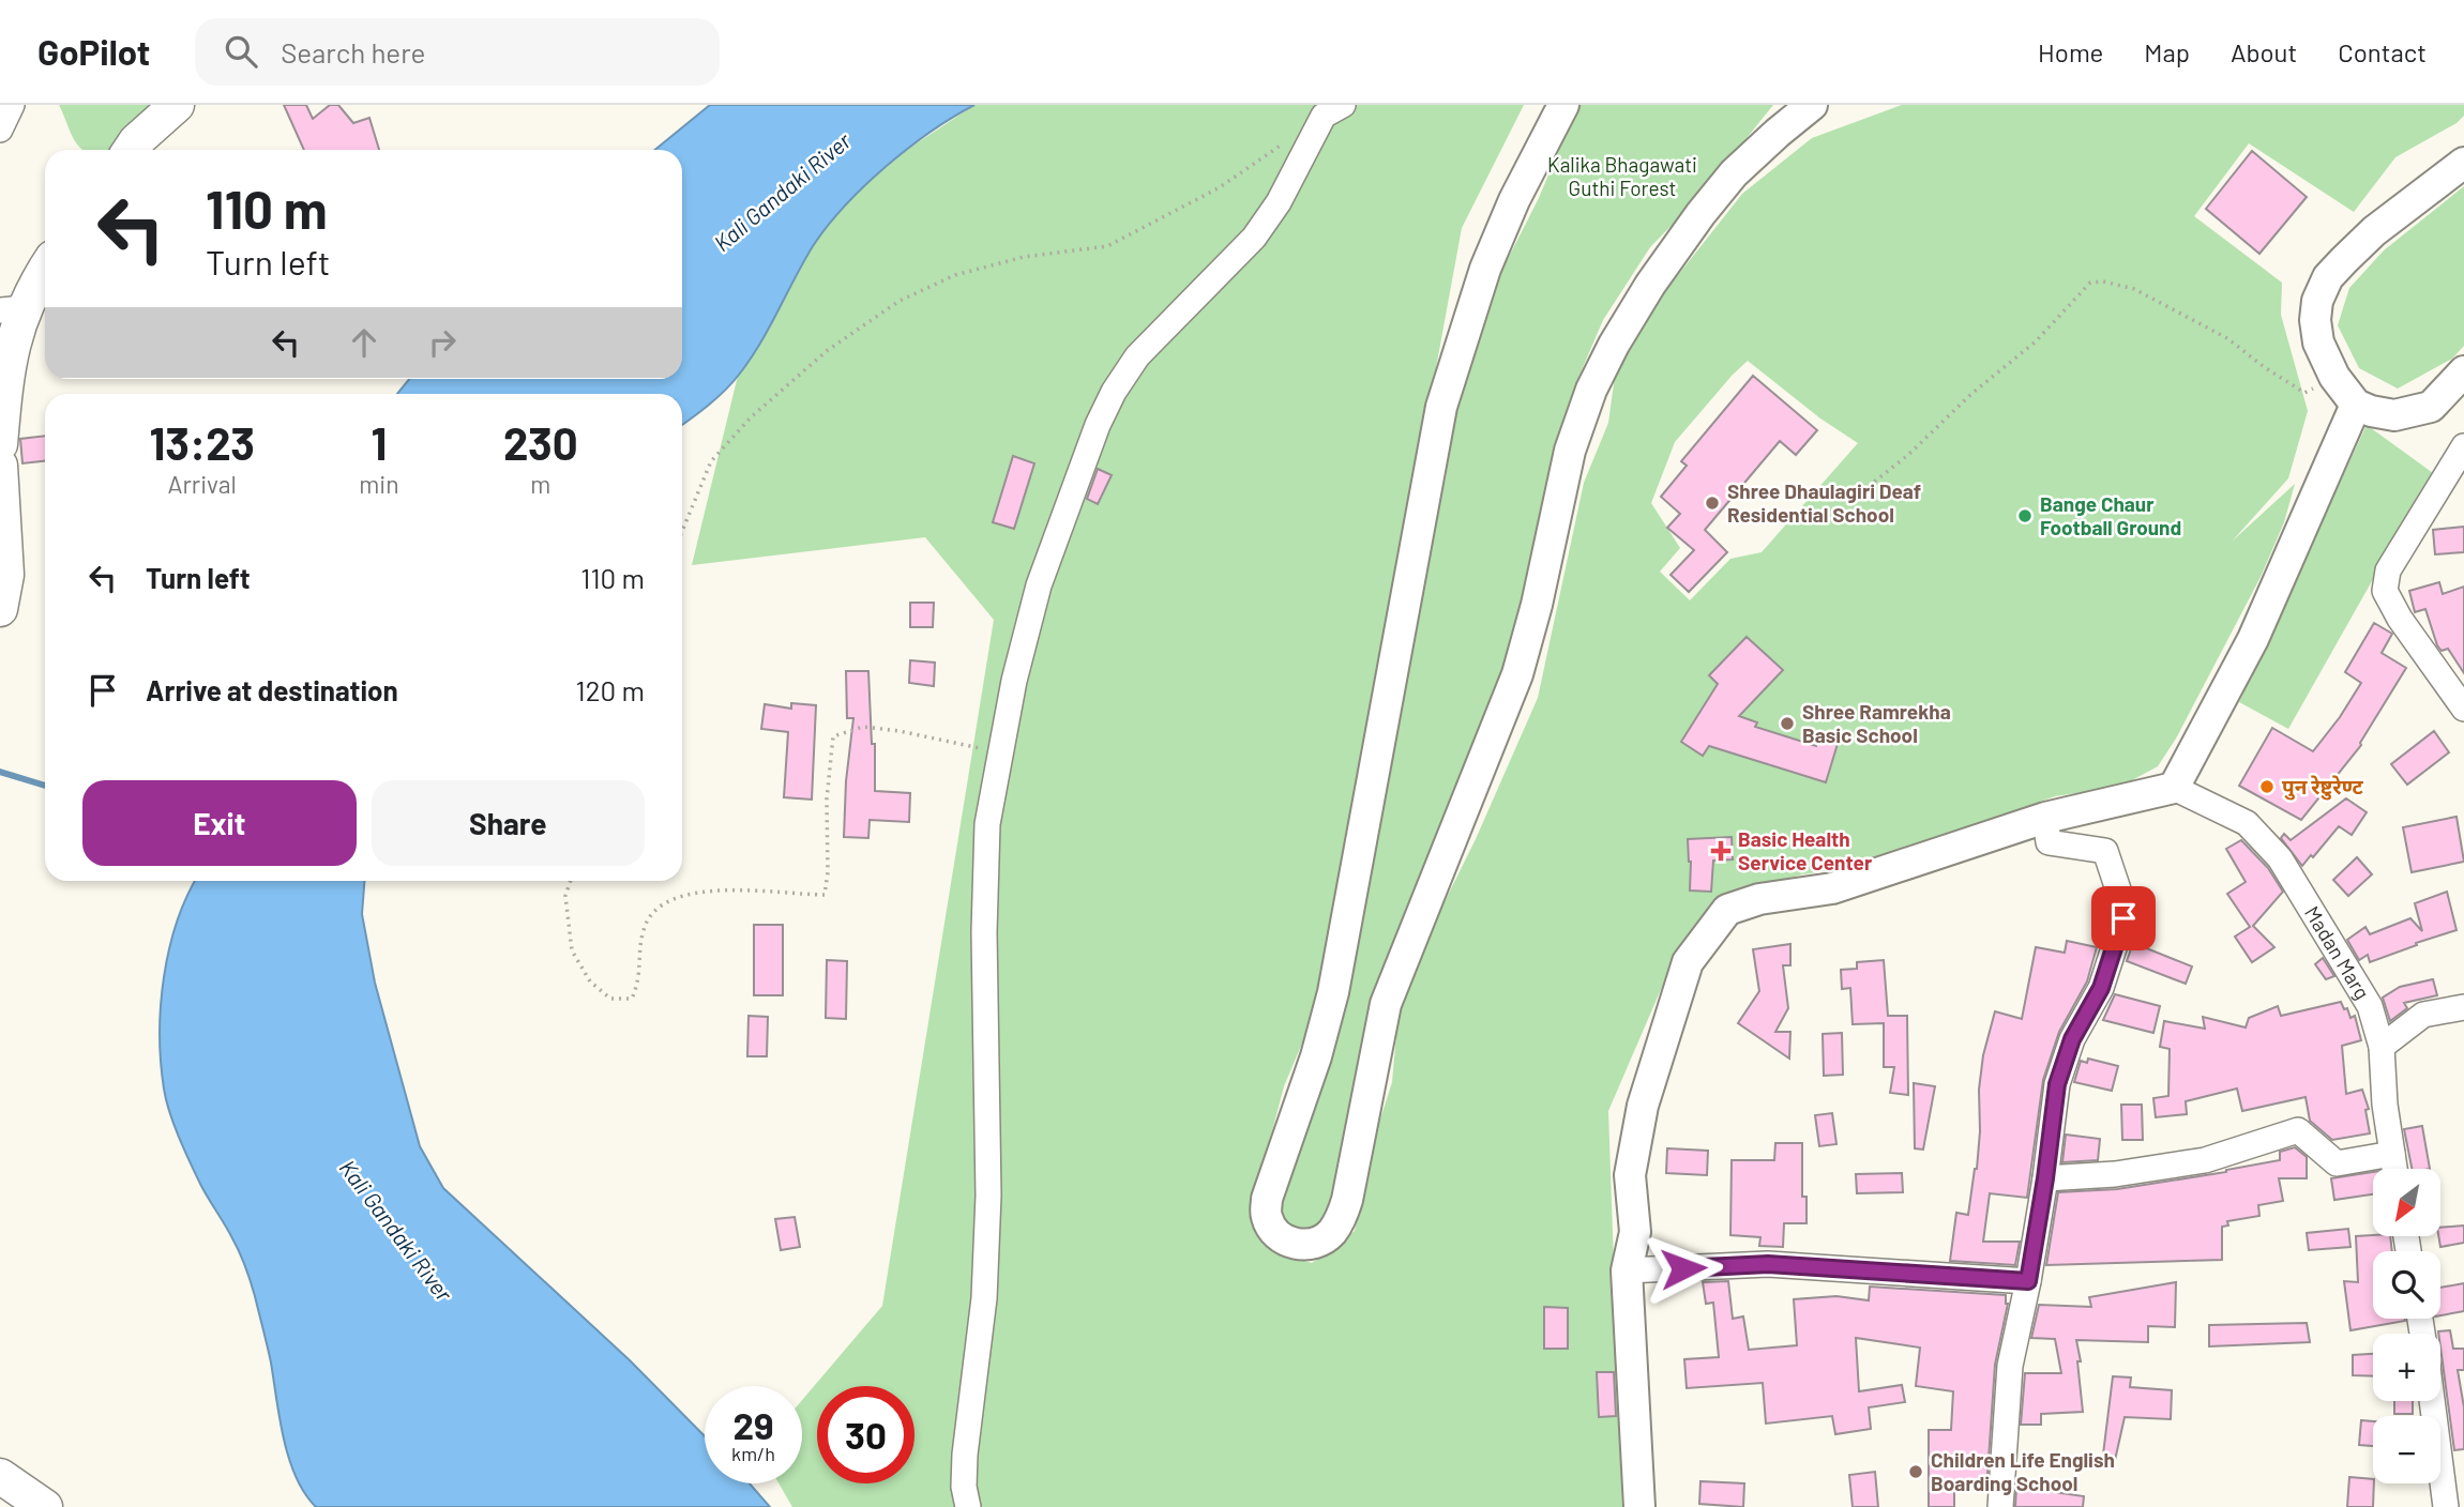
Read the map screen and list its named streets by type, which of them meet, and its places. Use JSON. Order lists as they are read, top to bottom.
{
  "streets": {
    "street": ["Madan Marg"]
  },
  "water": ["Kali Gandaki River"],
  "parks": ["Kalika Bhagawati Guthi Forest"],
  "places": {
    "other": [
      "Shree Dhaulagiri Deaf Residential School",
      "Bange Chaur Football Ground",
      "Shree Ramrekha Basic School",
      "पुन रेष्टुरेण्ट",
      "Children Life English Boarding School"
    ],
    "health": ["Basic Health Service Center"]
  },
  "north": "bottom left",
  "page": {
    "header": "GoPilot",
    "search": "Search here",
    "nav": [
      "Home",
      "Map",
      "About",
      "Contact"
    ],
    "turn": ["110 m", "Turn left"],
    "eta": [
      "13:23",
      "Arrival",
      "1",
      "min",
      "230",
      "m"
    ],
    "list": [
      {
        "name": "Turn left",
        "value": "110 m"
      },
      {
        "name": "Arrive at destination",
        "value": "120 m"
      }
    ],
    "buttons": ["Exit", "Share"],
    "map_buttons": ["+", "−"],
    "speed": "29 km/h",
    "limit": "30"
  }
}
